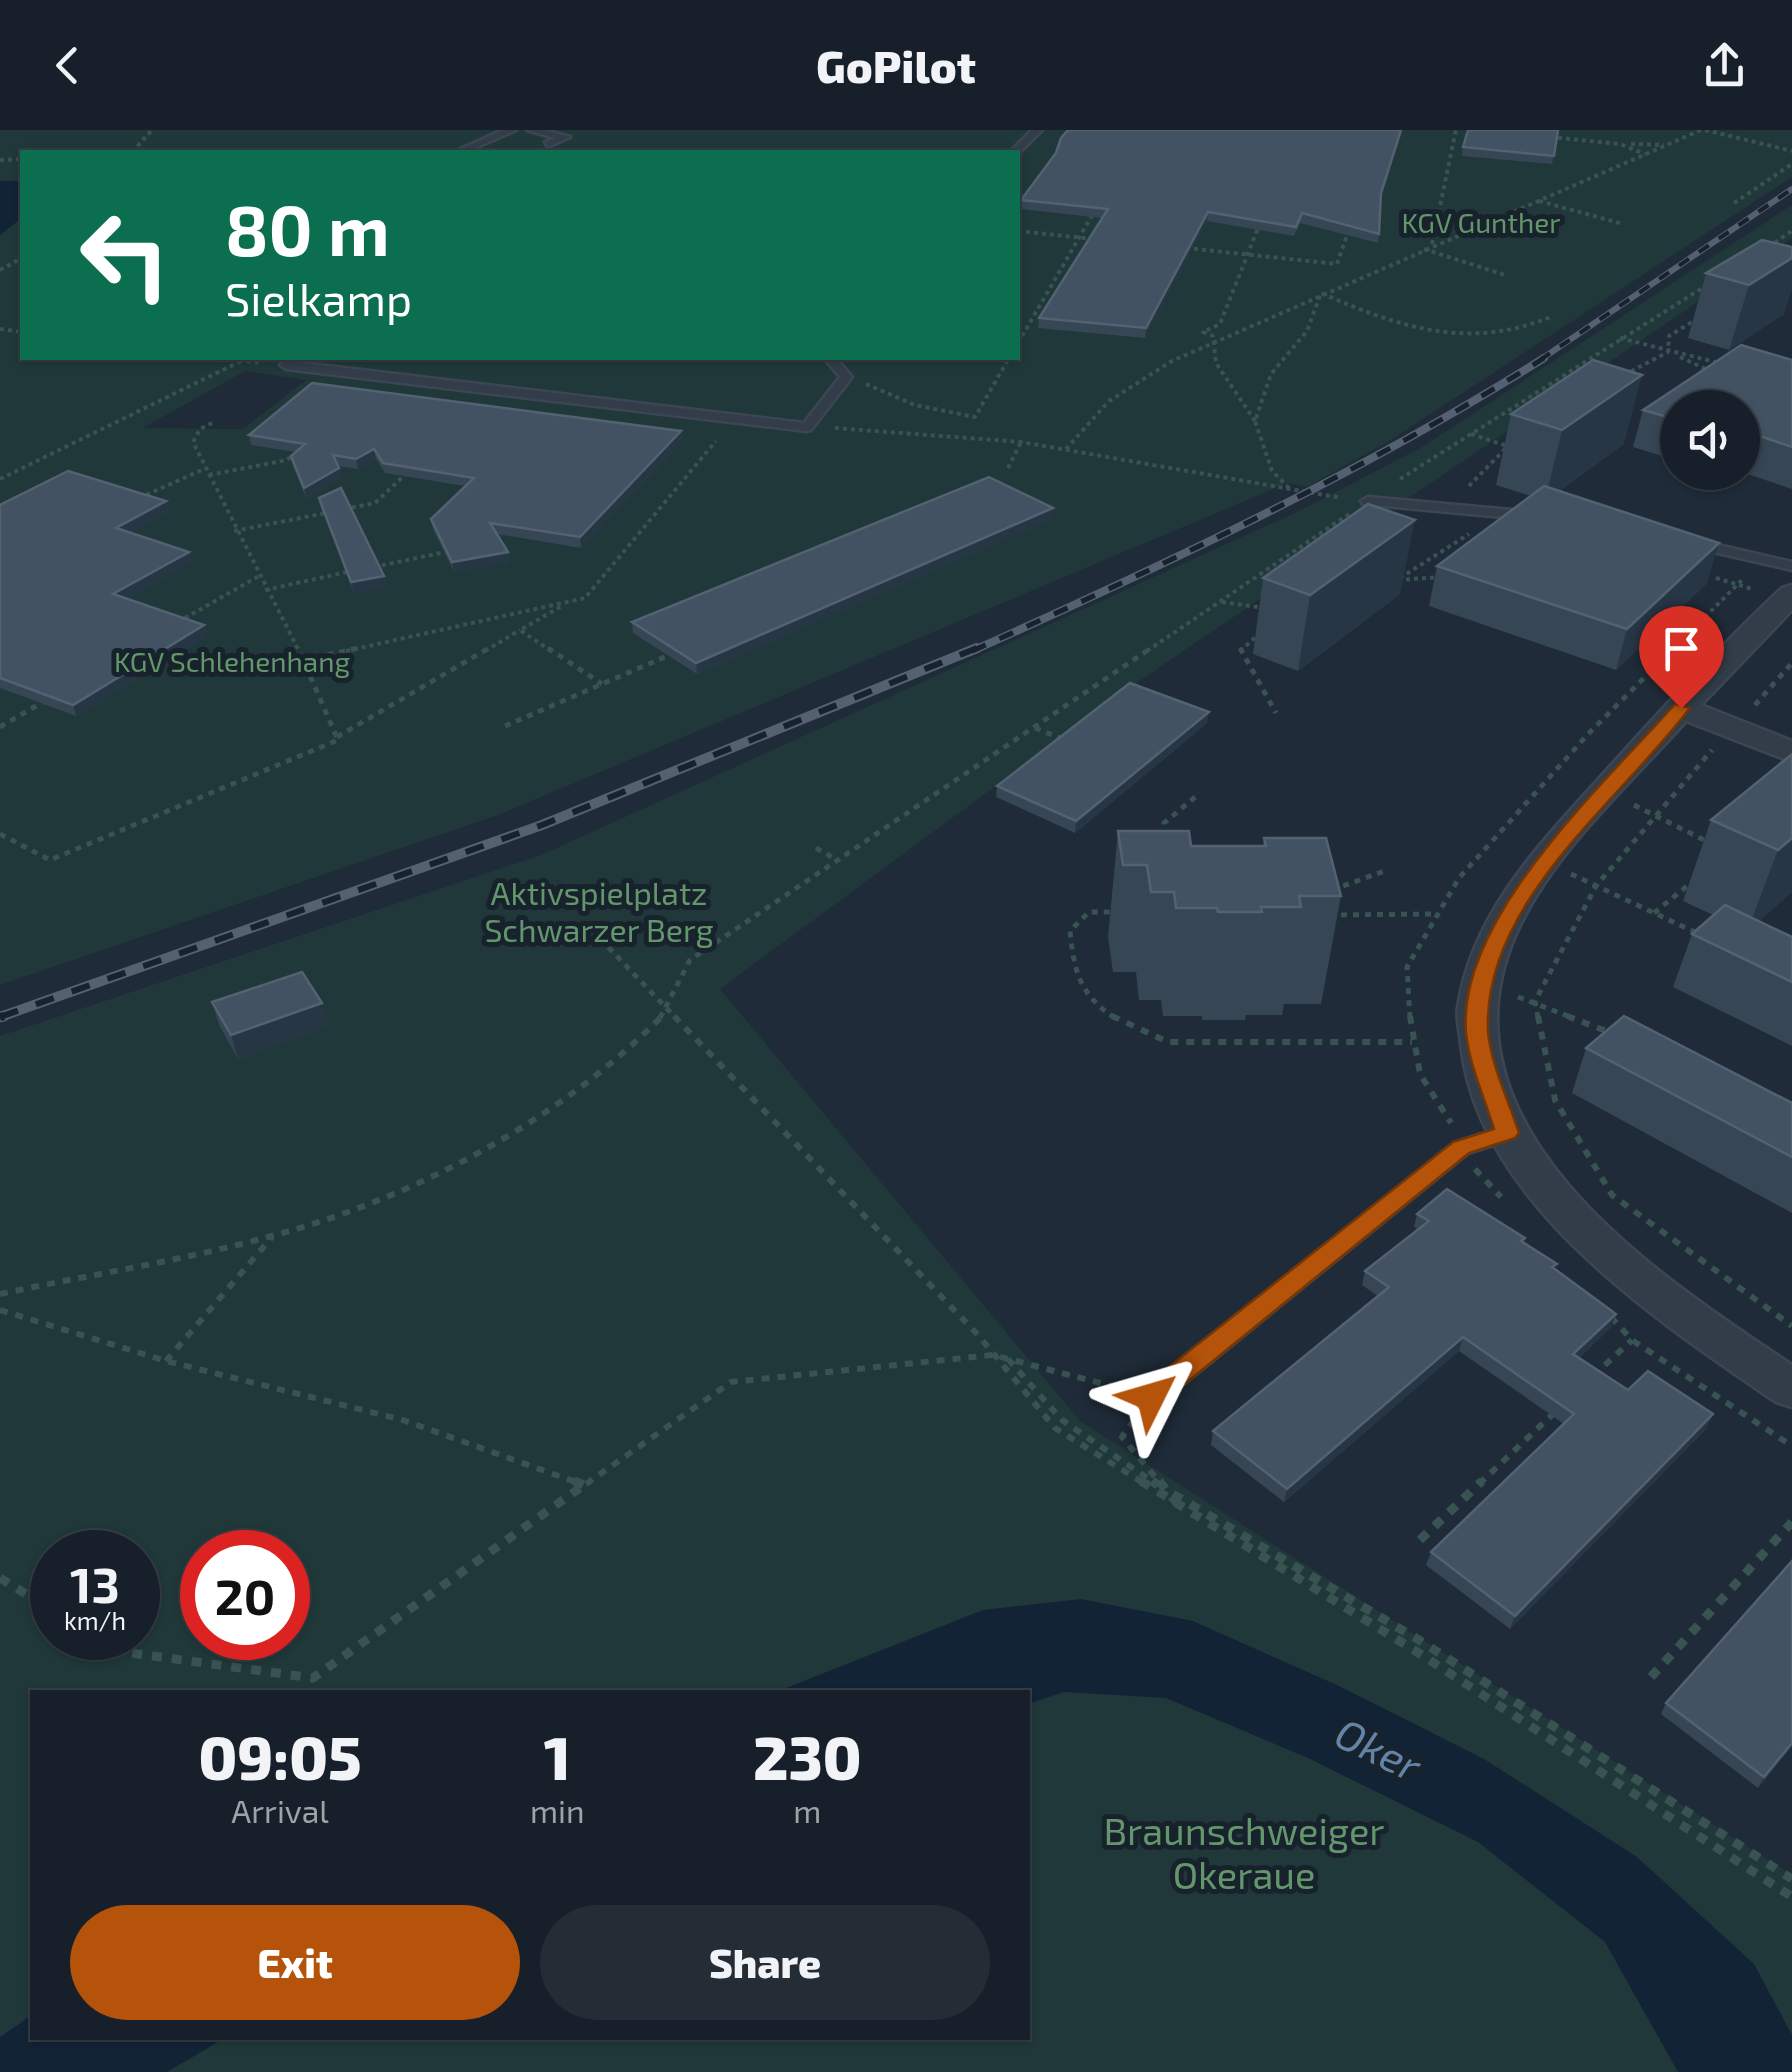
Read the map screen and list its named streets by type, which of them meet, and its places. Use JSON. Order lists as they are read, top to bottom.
{
  "water": ["Oker"],
  "parks": [
    "KGV Gunther",
    "KGV Schlehenhang",
    "Aktivspielplatz Schwarzer Berg",
    "Braunschweiger Okeraue"
  ],
  "page": {
    "header": "GoPilot",
    "turn": ["80 m", "Sielkamp"],
    "speed": "13 km/h",
    "limit": "20",
    "eta": [
      "09:05",
      "Arrival",
      "1",
      "min",
      "230",
      "m"
    ],
    "buttons": ["Exit", "Share"]
  }
}
